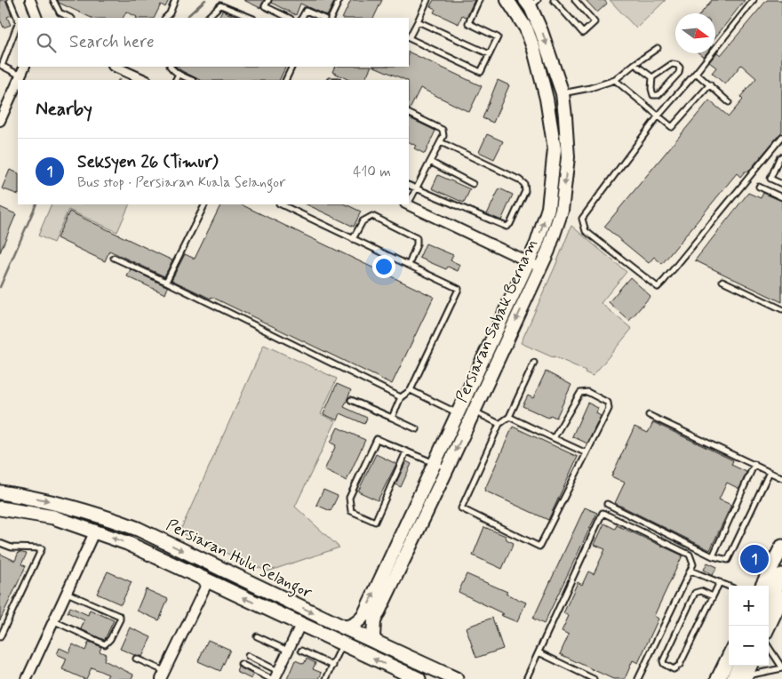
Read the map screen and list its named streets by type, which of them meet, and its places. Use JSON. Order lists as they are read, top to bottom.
{
  "streets": {
    "main road": ["Persiaran Hulu Selangor"],
    "street": ["Persiaran Sabak Bernam"]
  },
  "crossings": [
    ["Persiaran Sabak Bernam", "Persiaran Hulu Selangor"]
  ],
  "north": "right",
  "page": {
    "search": "Search here",
    "heading": "Nearby",
    "list": [
      {
        "mark": "1",
        "name": "Seksyen 26 (Timur)",
        "note": "Bus stop · Persiaran Kuala Selangor",
        "value": "410 m"
      }
    ],
    "pins": "1",
    "map_buttons": ["+", "−"]
  }
}
